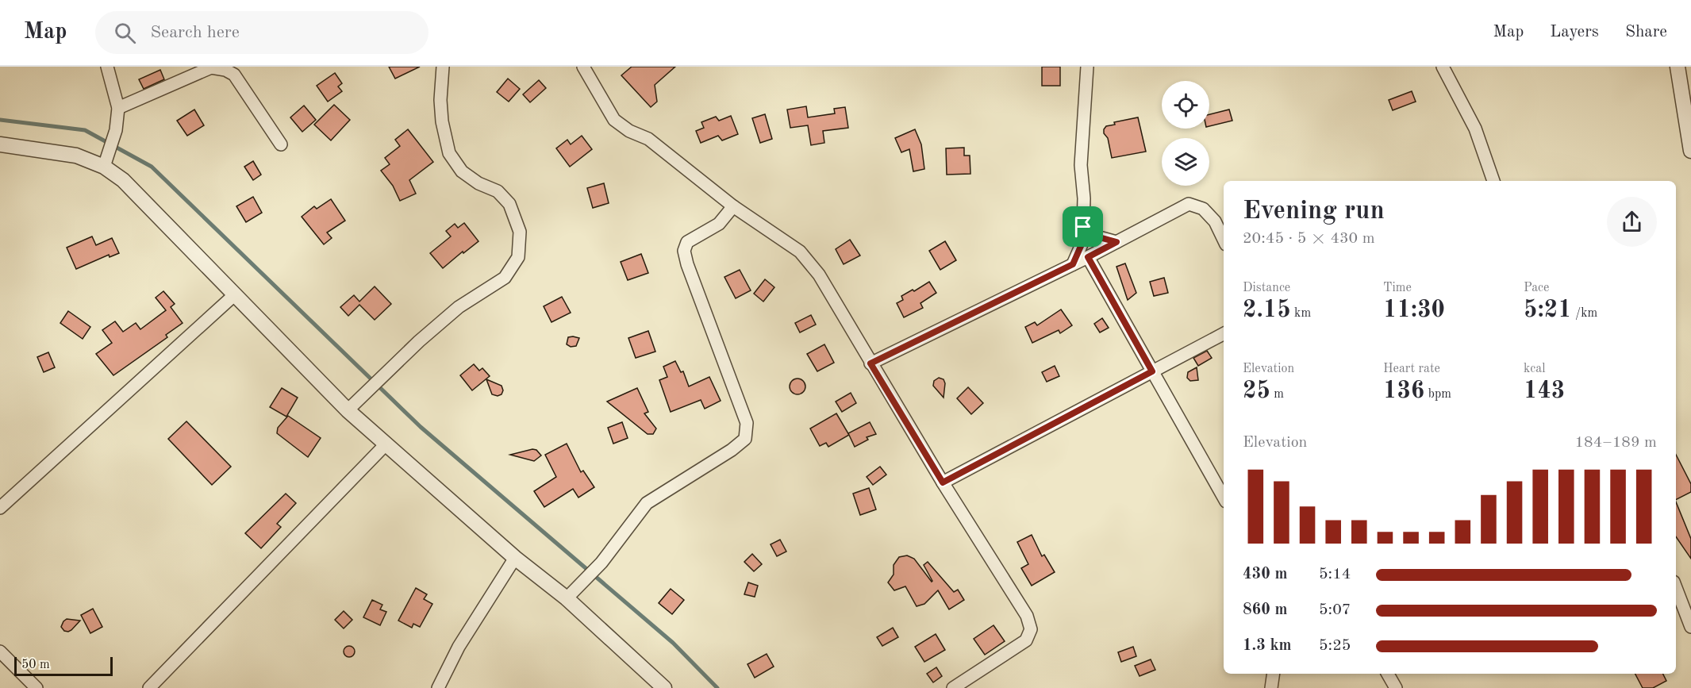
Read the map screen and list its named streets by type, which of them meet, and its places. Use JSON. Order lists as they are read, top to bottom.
{
  "scale_bar": "50 m",
  "page": {
    "header": "Map",
    "search": "Search here",
    "nav": ["Map", "Layers", "Share"],
    "heading": ["Evening run", "20:45 · 5 × 430 m"],
    "stats": [
      ["Distance", "2.15 km"],
      ["Time", "11:30"],
      ["Pace", "5:21 /km"],
      ["Elevation", "25 m"],
      ["Heart rate", "136 bpm"],
      ["kcal", "143"]
    ],
    "chart": ["Elevation", "184–189 m"],
    "list": [
      {
        "name": "430 m",
        "note": "5:14"
      },
      {
        "name": "860 m",
        "note": "5:07"
      },
      {
        "name": "1.3 km",
        "note": "5:25"
      }
    ],
    "scale": "50 m"
  }
}
